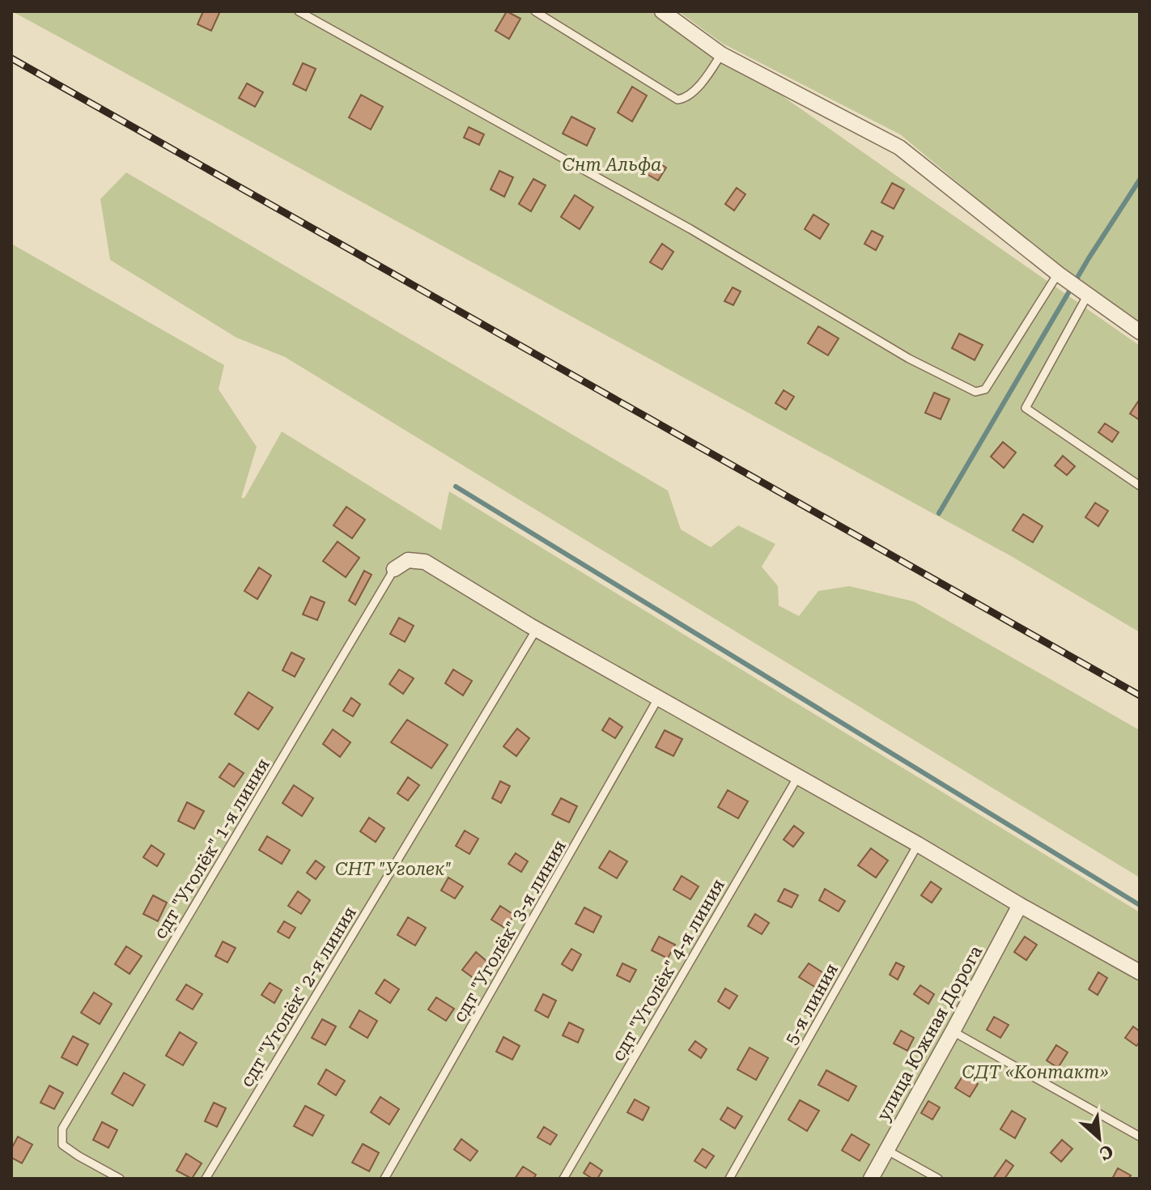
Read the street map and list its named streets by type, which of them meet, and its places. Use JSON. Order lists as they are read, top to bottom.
{
  "streets": {
    "street": ["улица Южная Дорога"],
    "lane": [
      "сдт \"Уголёк\" 1-я линия",
      "сдт \"Уголёк\" 3-я линия",
      "сдт \"Уголёк\" 4-я линия",
      "сдт \"Уголёк\" 2-я линия",
      "5-я линия"
    ]
  },
  "parks": ["Снт Альфа", "СНТ \"Уголек\"", "СДТ «Контакт»"],
  "north": "bottom right"
}
